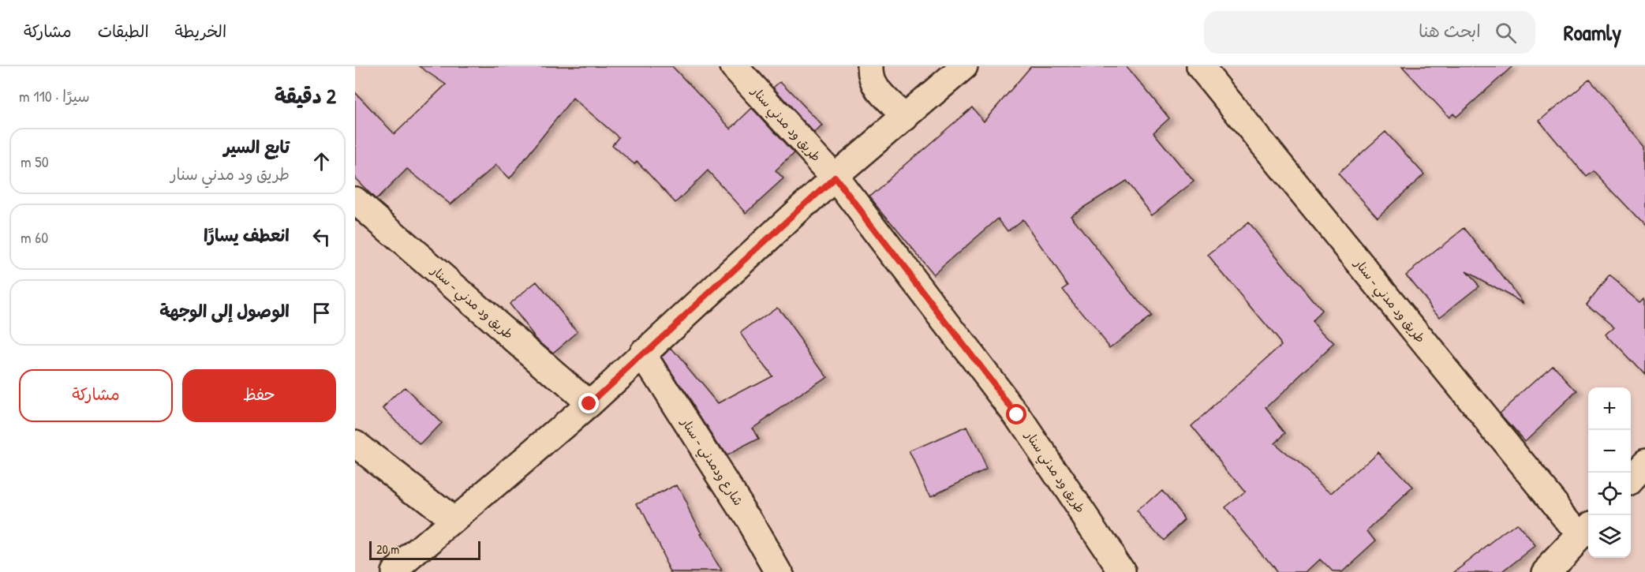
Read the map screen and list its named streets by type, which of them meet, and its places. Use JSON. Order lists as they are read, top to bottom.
{
  "streets": {
    "street": ["طريق ود مدني سنار", "طريق ود مدني - سنار", "شارع ودمدني - سنار"]
  },
  "scale_bar": "20 m",
  "page": {
    "header": "Roamly",
    "search": "ابحث هنا",
    "nav": ["الخريطة", "الطبقات", "مشاركة"],
    "heading": ["2 دقيقة", "سيرًا · 110 m"],
    "list": [
      ["تابع السير", "طريق ود مدني سنار", "50 m"],
      ["انعطف يسارًا", "60 m"],
      "الوصول إلى الوجهة"
    ],
    "buttons": ["حفظ", "مشاركة"],
    "map_buttons": ["+", "−"],
    "scale": "20 m"
  }
}
